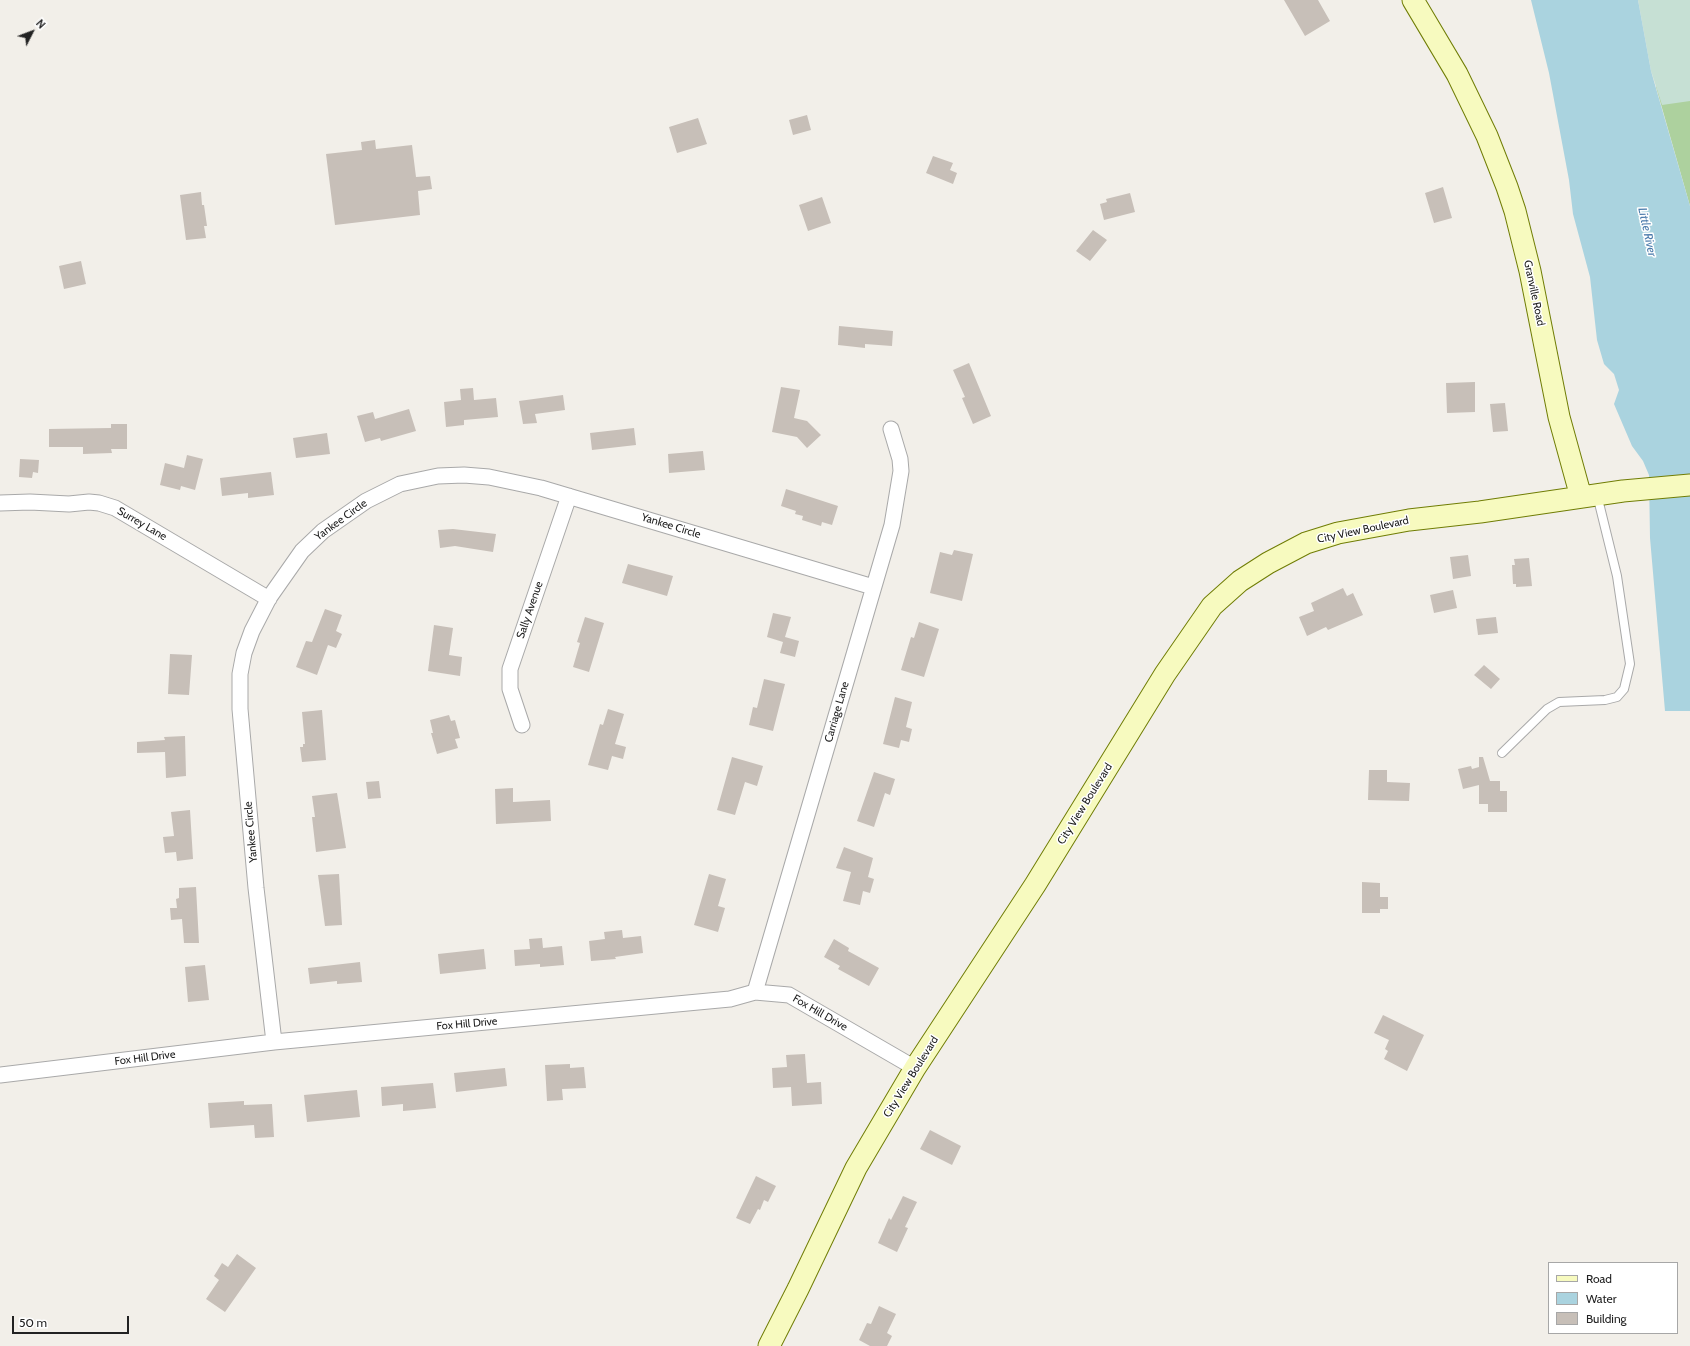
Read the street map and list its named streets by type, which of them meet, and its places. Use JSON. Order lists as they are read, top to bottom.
{
  "streets": {
    "street": [
      "Granville Road",
      "Yankee Circle",
      "Surrey Lane",
      "City View Boulevard",
      "Sally Avenue",
      "Carriage Lane",
      "Fox Hill Drive"
    ]
  },
  "crossings": [
    ["Granville Road", "City View Boulevard"],
    ["Yankee Circle", "Surrey Lane"],
    ["Yankee Circle", "Sally Avenue"],
    ["Yankee Circle", "Carriage Lane"],
    ["Yankee Circle", "Fox Hill Drive"],
    ["City View Boulevard", "Fox Hill Drive"],
    ["Carriage Lane", "Fox Hill Drive"]
  ],
  "water": ["Little River"],
  "legend": ["Road", "Water", "Building"],
  "scale_bar": "50 m",
  "north": "top right"
}
